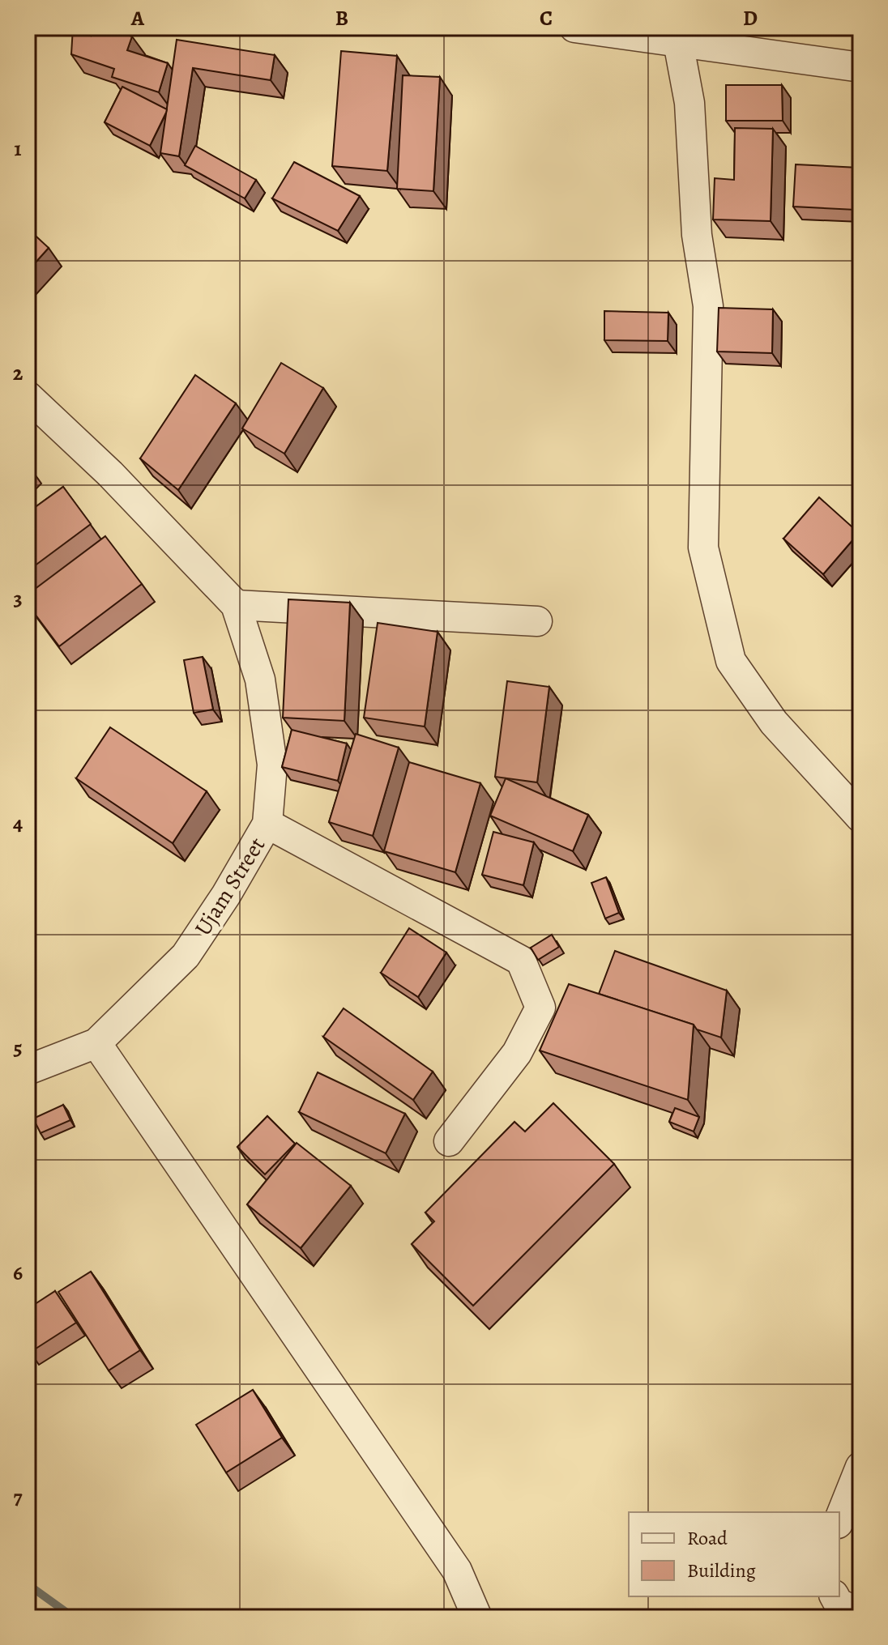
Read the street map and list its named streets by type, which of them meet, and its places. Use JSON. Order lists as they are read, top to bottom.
{
  "streets": {
    "street": ["Ujam Street"]
  },
  "legend": ["Road", "Building"],
  "grid": {
    "columns": [
      "A",
      "B",
      "C",
      "D"
    ],
    "rows": [
      "1",
      "2",
      "3",
      "4",
      "5",
      "6",
      "7"
    ]
  }
}
